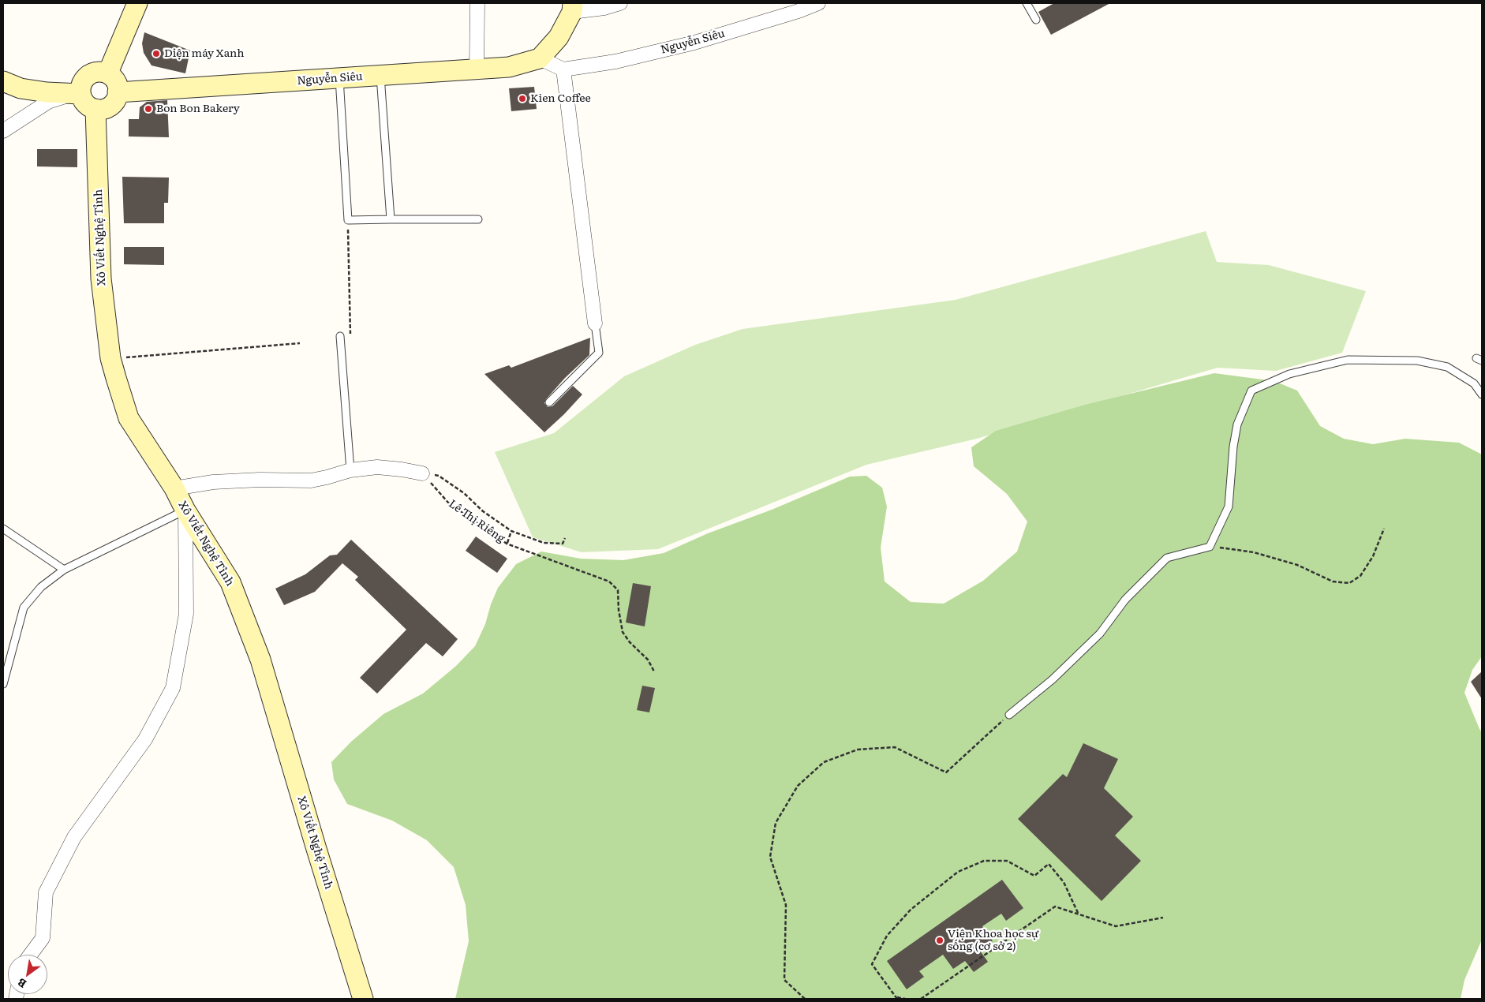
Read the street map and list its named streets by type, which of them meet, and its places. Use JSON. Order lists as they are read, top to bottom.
{
  "streets": {
    "main road": ["Nguyễn Siêu", "Xô Viết Nghệ Tỉnh"],
    "path": ["Lê Thị Riêng"]
  },
  "crossings": [
    ["Nguyễn Siêu", "Xô Viết Nghệ Tỉnh"]
  ],
  "places": [
    "Diện máy Xanh",
    "Kien Coffee",
    "Bon Bon Bakery",
    "Viện Khoa học sự sống (cơ sở 2)"
  ],
  "north": "bottom left"
}
